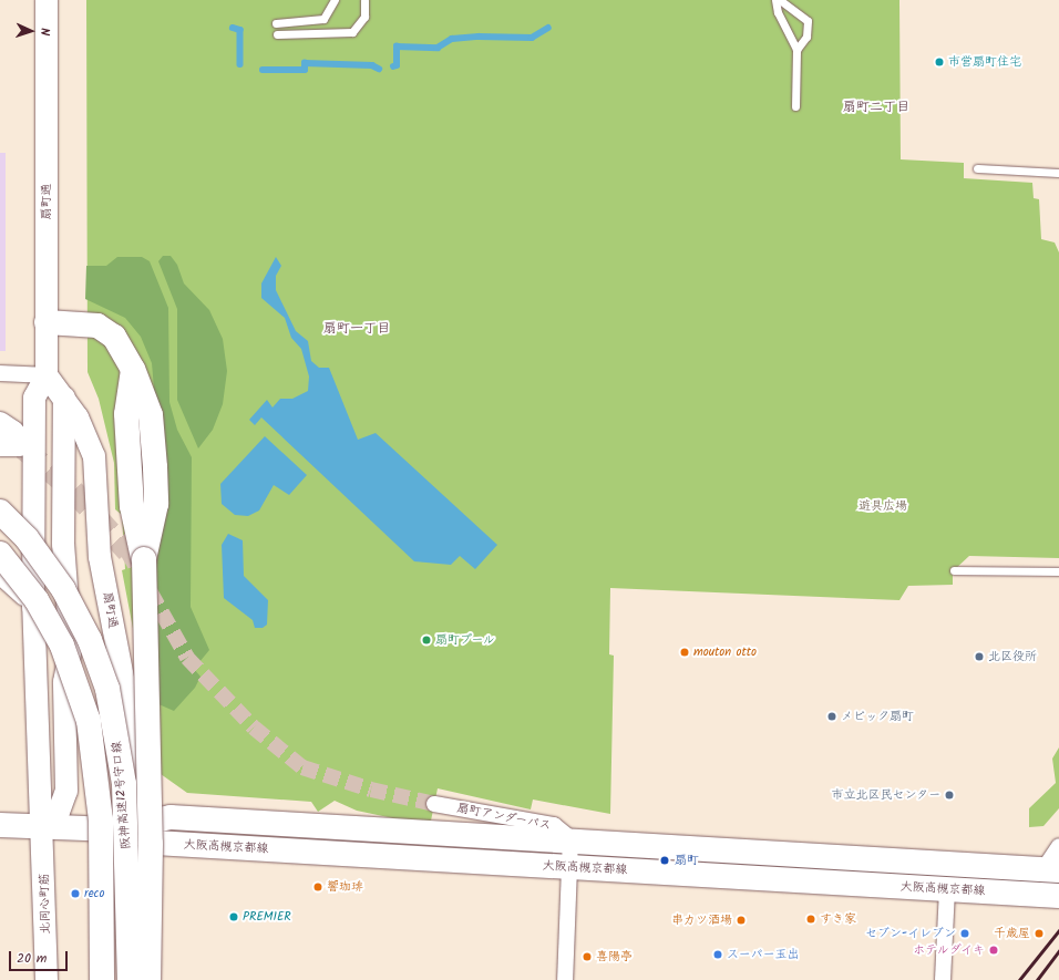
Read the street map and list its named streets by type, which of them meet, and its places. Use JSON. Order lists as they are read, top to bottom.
{
  "streets": {
    "main road": ["阪神高速12号守口線", "大阪高槻京都線"],
    "street": ["扇町通", "扇町アンダーパス", "北同心町筋"]
  },
  "crossings": [
    ["扇町通", "大阪高槻京都線"],
    ["扇町通", "北同心町筋"],
    ["扇町アンダーパス", "大阪高槻京都線"],
    ["大阪高槻京都線", "北同心町筋"]
  ],
  "districts": ["扇町二丁目", "扇町一丁目"],
  "parks": ["遊具広場"],
  "places": [
    "市営扇町住宅",
    "扇町プール",
    "mouton otto",
    "北区役所",
    "メビック扇町",
    "市立北区民センター",
    "扇町",
    "響珈琲",
    "reco",
    "PREMIER",
    "すき家",
    "串カツ酒場",
    "セブン-イレブン",
    "千歳屋",
    "ホテルダイキ",
    "スーパー玉出",
    "喜陽亭"
  ],
  "scale_bar": "20 m",
  "north": "right"
}
